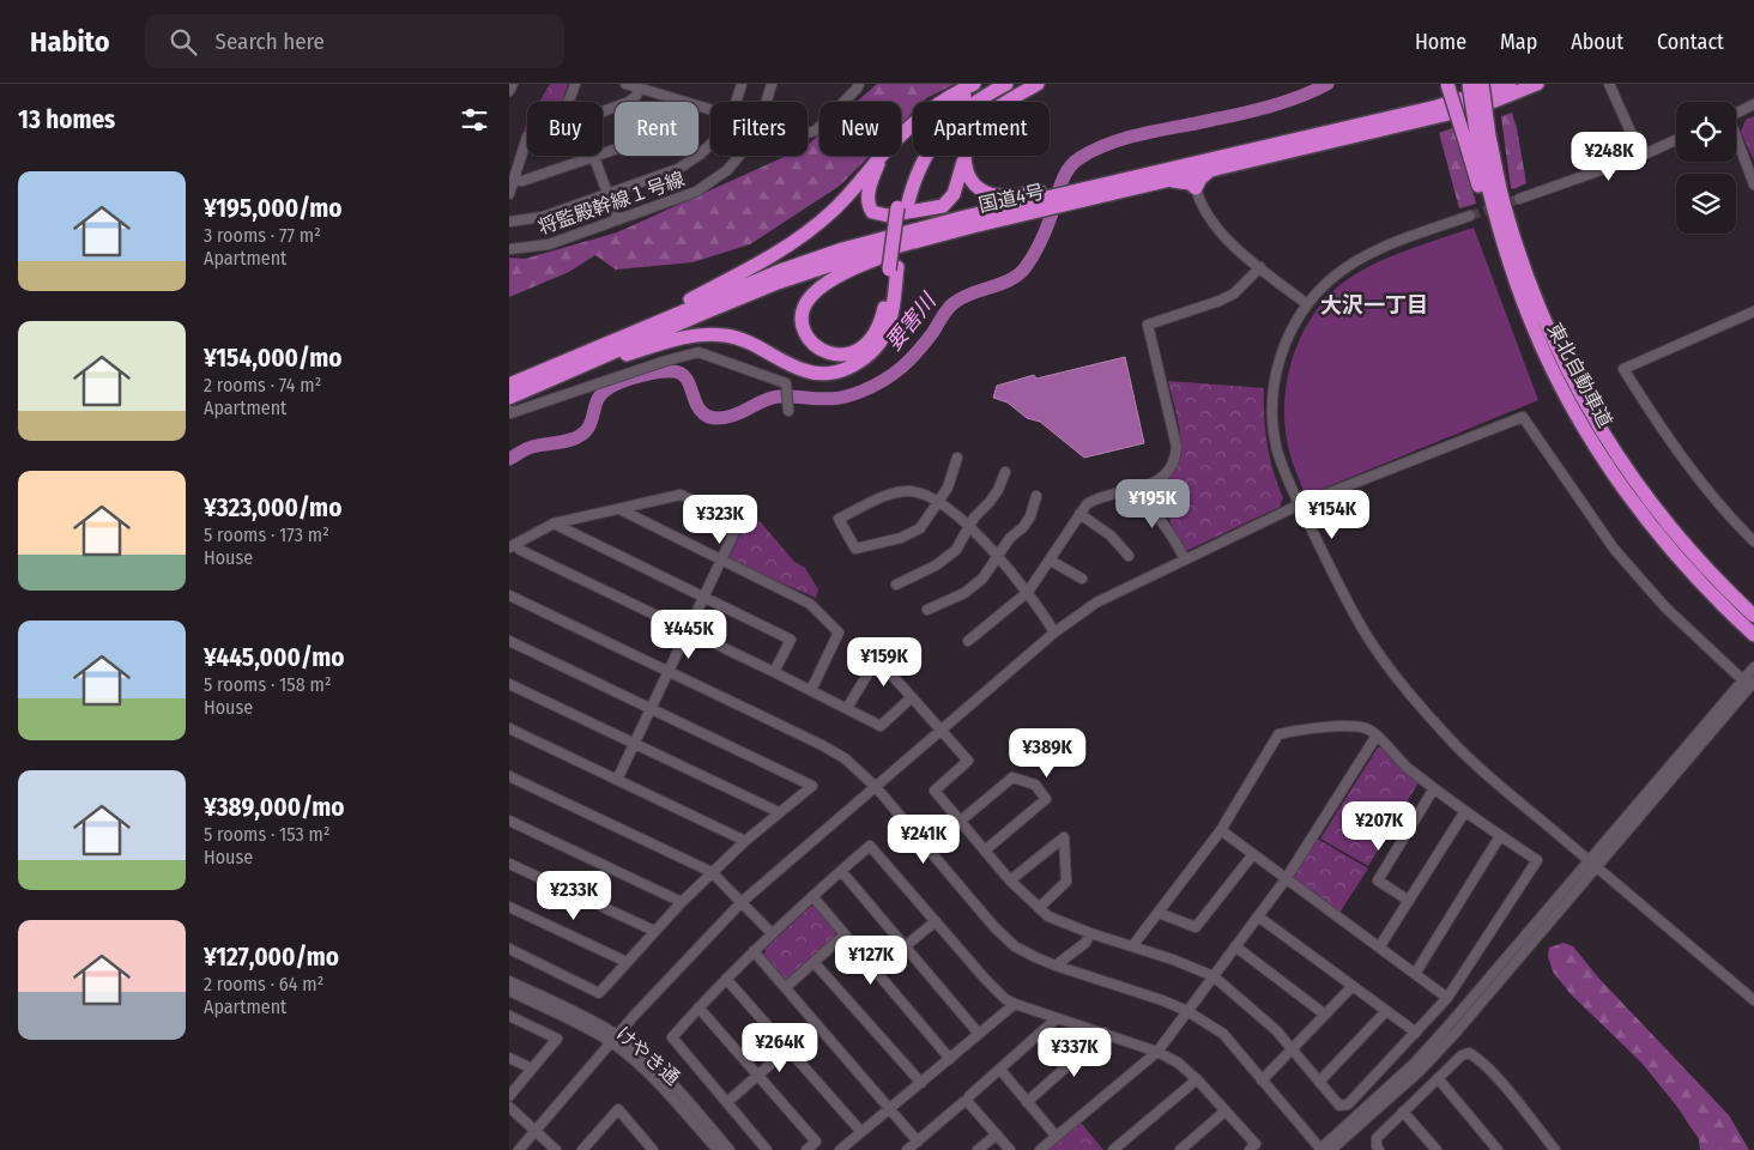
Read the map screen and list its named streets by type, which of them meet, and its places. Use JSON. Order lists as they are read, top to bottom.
{
  "streets": {
    "highway": ["国道4号", "東北自動車道"],
    "street": ["将監殿幹線１号線", "けやき通"]
  },
  "districts": ["大沢一丁目"],
  "water": ["要害川"],
  "page": {
    "header": "Habito",
    "search": "Search here",
    "nav": [
      "Home",
      "Map",
      "About",
      "Contact"
    ],
    "heading": "13 homes",
    "chip": [
      "Buy",
      "Rent",
      "Filters",
      "New",
      "Apartment"
    ],
    "price": [
      "¥248K",
      "¥195K",
      "¥154K",
      "¥323K",
      "¥445K",
      "¥159K",
      "¥389K",
      "¥207K",
      "¥241K",
      "¥233K",
      "¥127K",
      "¥264K",
      "¥337K"
    ],
    "list": [
      {
        "name": "¥195,000/mo",
        "note": "3 rooms · 77 m² · Apartment"
      },
      {
        "name": "¥154,000/mo",
        "note": "2 rooms · 74 m² · Apartment"
      },
      {
        "name": "¥323,000/mo",
        "note": "5 rooms · 173 m² · House"
      },
      {
        "name": "¥445,000/mo",
        "note": "5 rooms · 158 m² · House"
      },
      {
        "name": "¥389,000/mo",
        "note": "5 rooms · 153 m² · House"
      },
      {
        "name": "¥127,000/mo",
        "note": "2 rooms · 64 m² · Apartment"
      }
    ]
  }
}
